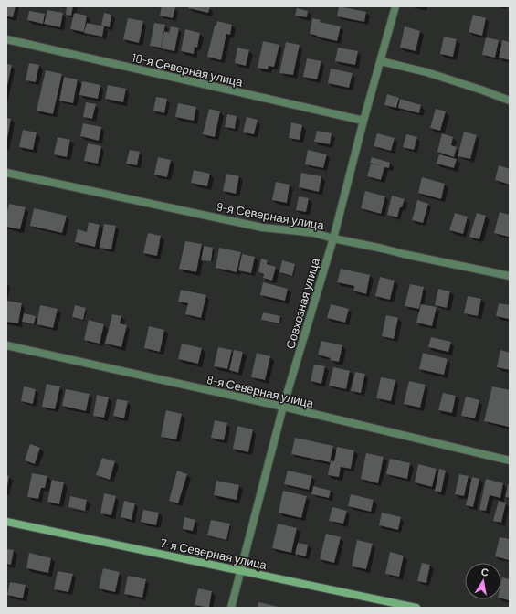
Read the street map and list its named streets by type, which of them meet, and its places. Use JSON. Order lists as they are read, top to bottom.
{
  "streets": {
    "main road": ["7-я Северная улица"],
    "street": [
      "10-я Северная улица",
      "9-я Северная улица",
      "Совхозная улица",
      "8-я Северная улица"
    ]
  },
  "crossings": [
    ["10-я Северная улица", "Совхозная улица"],
    ["9-я Северная улица", "Совхозная улица"],
    ["Совхозная улица", "8-я Северная улица"],
    ["Совхозная улица", "7-я Северная улица"]
  ],
  "north": "top"
}
